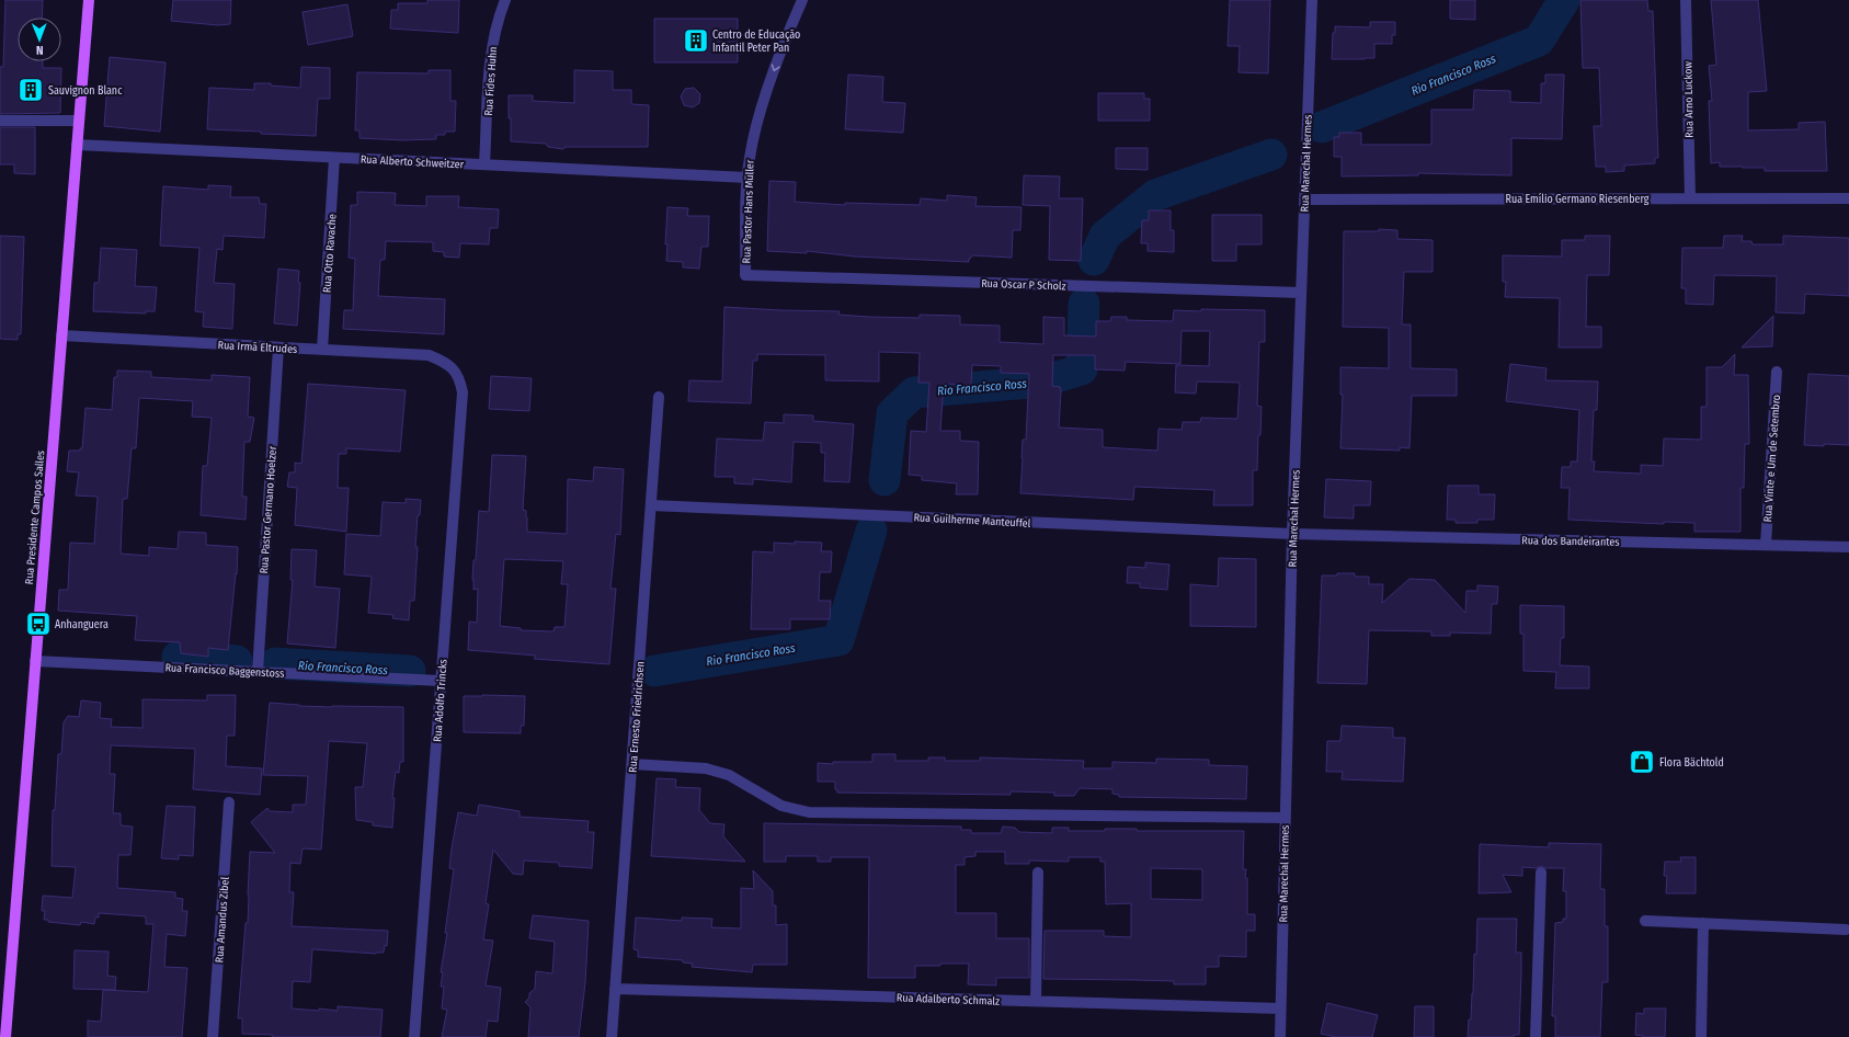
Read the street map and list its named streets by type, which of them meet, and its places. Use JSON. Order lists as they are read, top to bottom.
{
  "streets": {
    "main road": ["Rua Presidente Campos Salles"],
    "street": [
      "Rua Fides Huhn",
      "Rua Arno Luckow",
      "Rua Alberto Schweitzer",
      "Rua Marechal Hermes",
      "Rua Emílio Germano Riesenberg",
      "Rua Pastor Hans Müller",
      "Rua Otto Ravache",
      "Rua Oscar P Scholz",
      "Rua Irmã Eltrudes",
      "Rua Vinte e Um de Setembro",
      "Rua Pastor Germano Hoelzer",
      "Rua Guilherme Manteuffel",
      "Rua dos Bandeirantes",
      "Rua Francisco Baggenstoss",
      "Rua Adolfo Trincks",
      "Rua Ernesto Friedrichsen",
      "Rua Amandus Zibel",
      "Rua Adalberto Schmalz"
    ]
  },
  "crossings": [
    ["Rua Fides Huhn", "Rua Alberto Schweitzer"],
    ["Rua Arno Luckow", "Rua Emílio Germano Riesenberg"],
    ["Rua Alberto Schweitzer", "Rua Pastor Hans Müller"],
    ["Rua Alberto Schweitzer", "Rua Otto Ravache"],
    ["Rua Alberto Schweitzer", "Rua Presidente Campos Salles"],
    ["Rua Marechal Hermes", "Rua Emílio Germano Riesenberg"],
    ["Rua Marechal Hermes", "Rua Oscar P Scholz"],
    ["Rua Marechal Hermes", "Rua Guilherme Manteuffel"],
    ["Rua Marechal Hermes", "Rua dos Bandeirantes"],
    ["Rua Marechal Hermes", "Rua Adalberto Schmalz"],
    ["Rua Pastor Hans Müller", "Rua Oscar P Scholz"],
    ["Rua Otto Ravache", "Rua Irmã Eltrudes"],
    ["Rua Irmã Eltrudes", "Rua Pastor Germano Hoelzer"],
    ["Rua Irmã Eltrudes", "Rua Presidente Campos Salles"],
    ["Rua Irmã Eltrudes", "Rua Adolfo Trincks"],
    ["Rua Vinte e Um de Setembro", "Rua dos Bandeirantes"],
    ["Rua Pastor Germano Hoelzer", "Rua Francisco Baggenstoss"],
    ["Rua Presidente Campos Salles", "Rua Francisco Baggenstoss"],
    ["Rua Guilherme Manteuffel", "Rua dos Bandeirantes"],
    ["Rua Guilherme Manteuffel", "Rua Ernesto Friedrichsen"],
    ["Rua Francisco Baggenstoss", "Rua Adolfo Trincks"],
    ["Rua Ernesto Friedrichsen", "Rua Adalberto Schmalz"]
  ],
  "one_way": ["Rua Pastor Hans Müller"],
  "water": ["Rio Francisco Ross"],
  "places": {
    "building": ["Centro de Educação Infantil Peter Pan", "Sauvignon Blanc"],
    "bus stop": ["Anhanguera"],
    "shop": ["Flora Bächtold"]
  },
  "north": "bottom"
}
